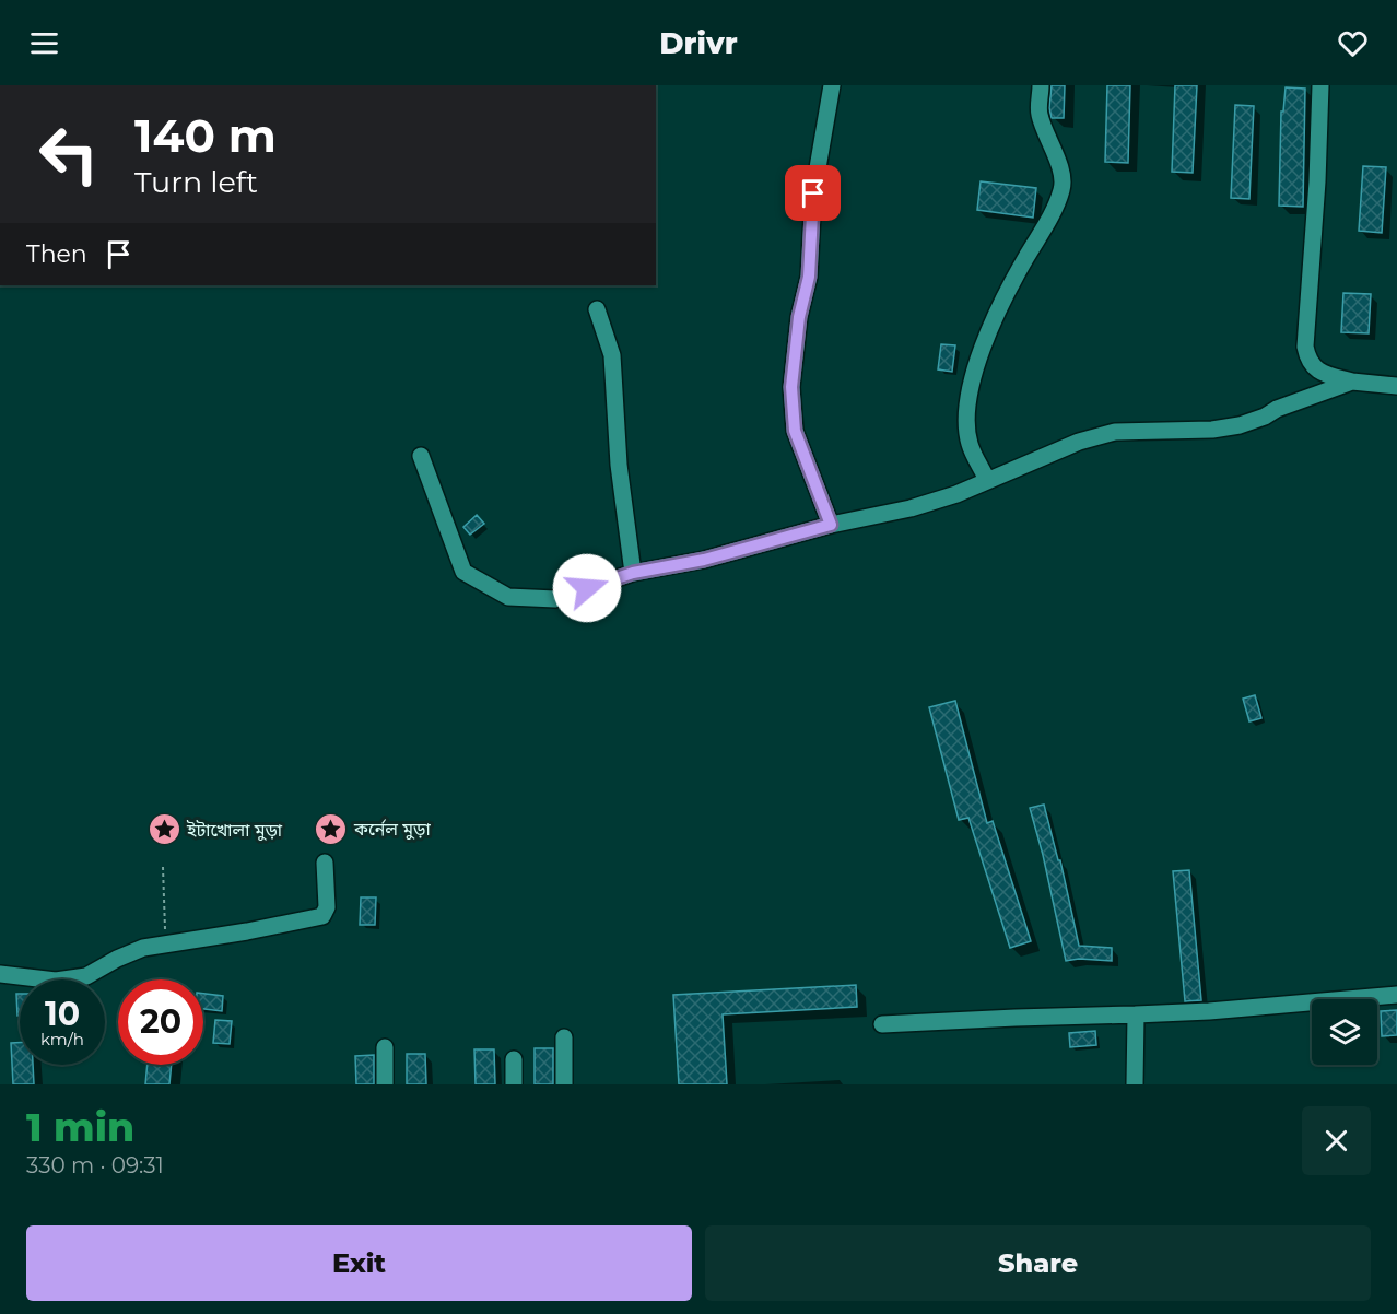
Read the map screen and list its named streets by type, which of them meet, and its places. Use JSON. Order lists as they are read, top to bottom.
{
  "places": {
    "place": ["কর্নেল মুড়া", "ইটাখোলা মুড়া"]
  },
  "page": {
    "header": "Drivr",
    "turn": ["140 m", "Turn left"],
    "then": "Then",
    "speed": "10 km/h",
    "limit": "20",
    "heading": ["1 min", "330 m · 09:31"],
    "buttons": ["Exit", "Share"]
  }
}
